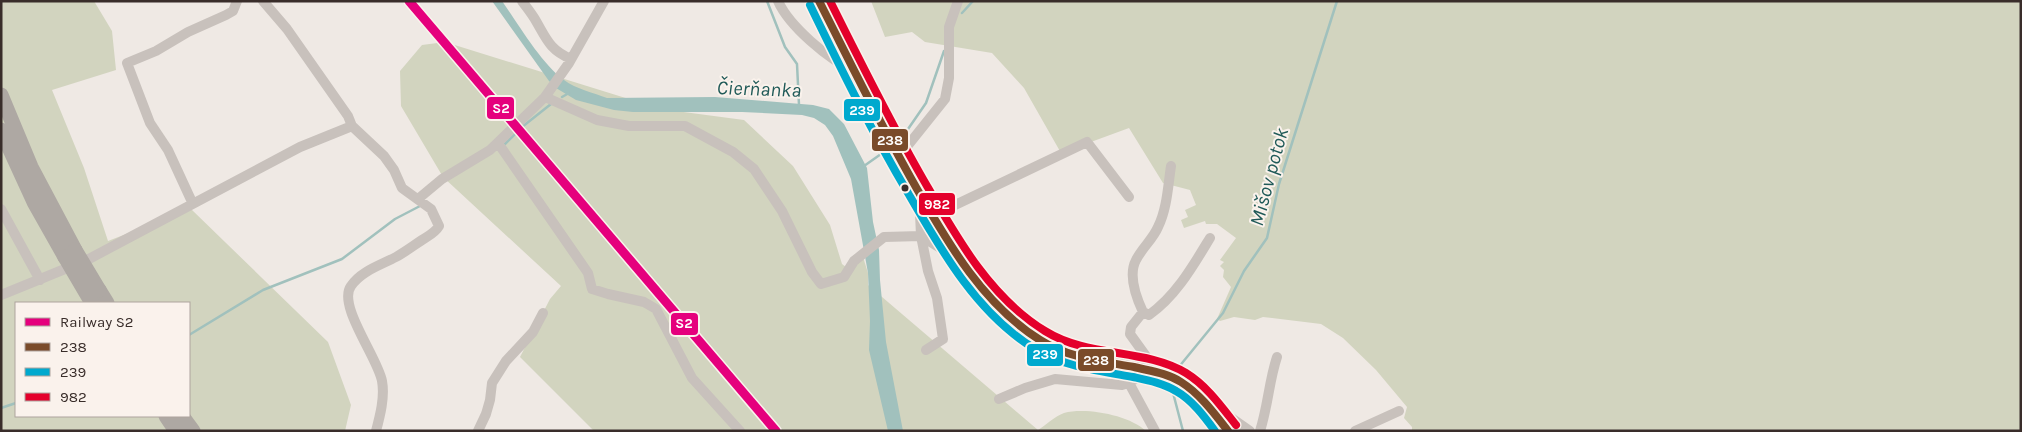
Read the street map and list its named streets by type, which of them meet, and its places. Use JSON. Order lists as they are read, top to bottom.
{
  "water": ["Čierňanka", "Mišov potok"],
  "lines": [
    "rail line S2",
    "transit line 238",
    "transit line 982",
    "transit line 239"
  ],
  "legend": [
    "Railway S2",
    "238",
    "239",
    "982"
  ]
}
